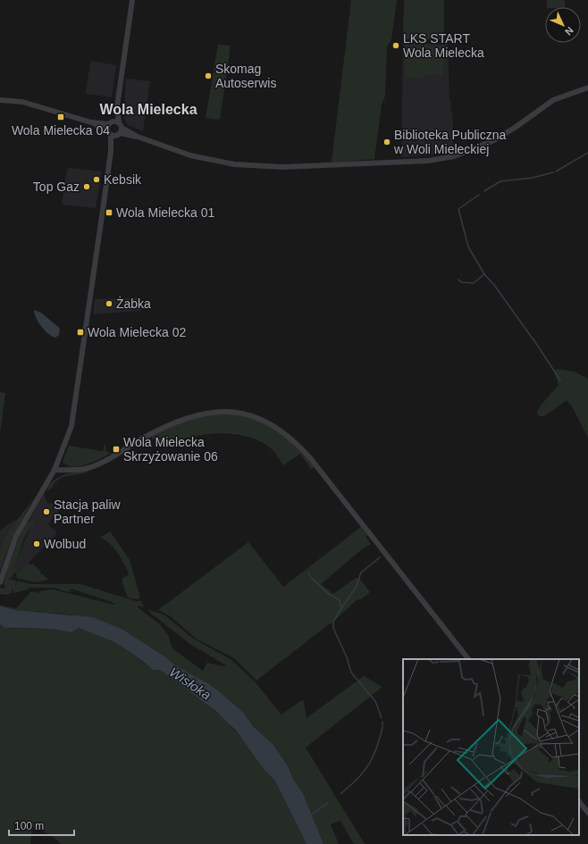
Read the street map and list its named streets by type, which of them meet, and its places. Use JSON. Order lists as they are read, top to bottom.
{
  "districts": ["Wola Mielecka"],
  "water": ["Wisłoka"],
  "places": {
    "other": [
      "LKS START Wola Mielecka",
      "Skomag Autoserwis",
      "Biblioteka Publiczna w Woli Mieleckiej",
      "Kebsik",
      "Top Gaz",
      "Żabka",
      "Stacja paliw Partner",
      "Wolbud"
    ],
    "transit": [
      "Wola Mielecka 04",
      "Wola Mielecka 01",
      "Wola Mielecka 02",
      "Wola Mielecka Skrzyżowanie 06"
    ]
  },
  "scale_bar": "100 m",
  "north": "bottom right"
}
